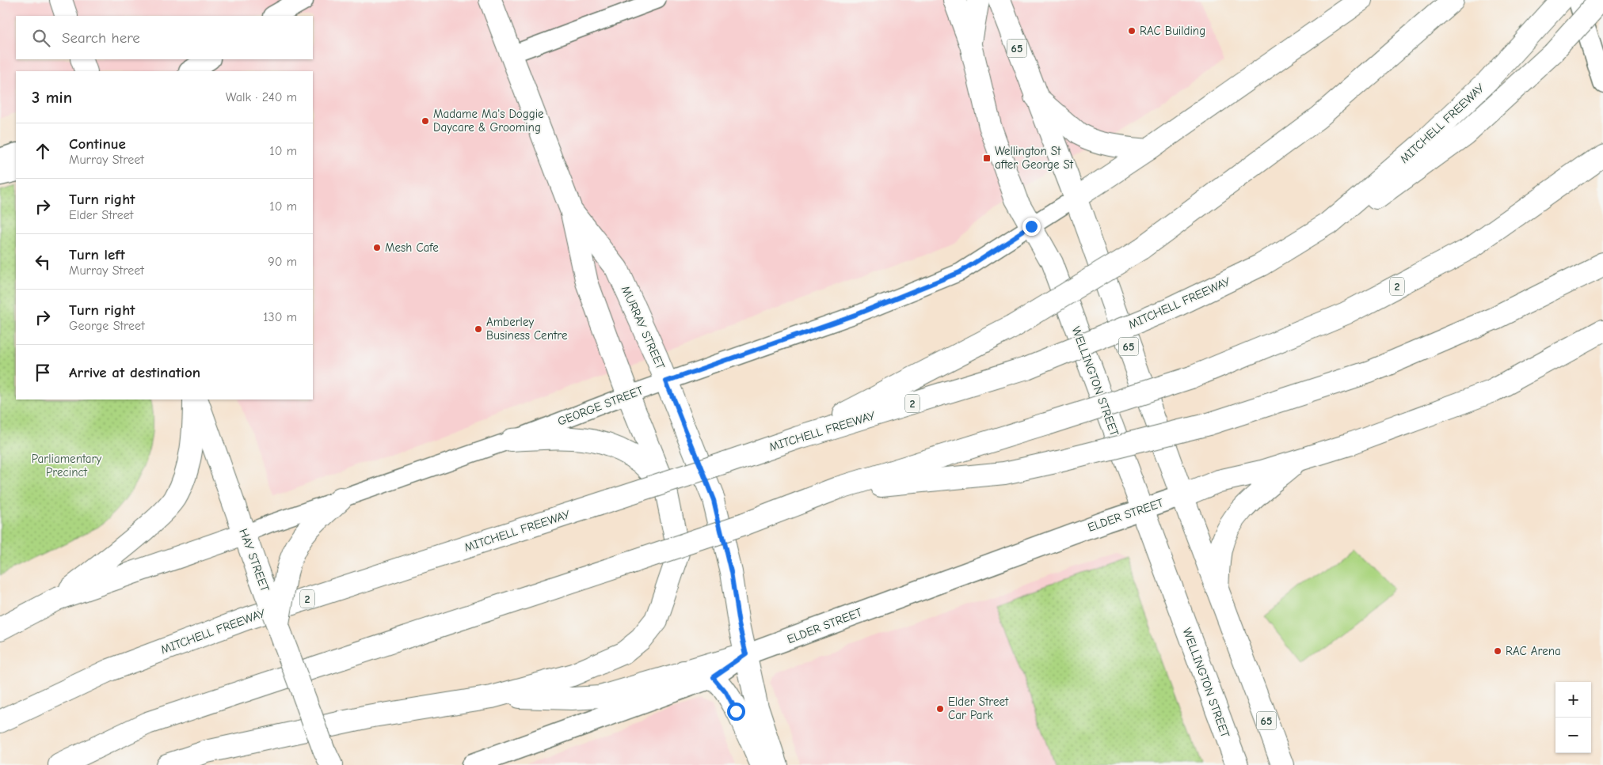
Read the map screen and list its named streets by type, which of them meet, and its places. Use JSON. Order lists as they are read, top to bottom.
{
  "streets": {
    "main road": [
      "65",
      "MITCHELL FREEWAY",
      "2",
      "MURRAY STREET",
      "WELLINGTON STREET",
      "HAY STREET"
    ],
    "street": ["GEORGE STREET", "ELDER STREET"]
  },
  "crossings": [
    ["65", "GEORGE STREET"],
    ["65", "ELDER STREET"],
    ["MURRAY STREET", "GEORGE STREET"],
    ["MURRAY STREET", "ELDER STREET"],
    ["WELLINGTON STREET", "GEORGE STREET"],
    ["WELLINGTON STREET", "ELDER STREET"],
    ["GEORGE STREET", "HAY STREET"]
  ],
  "parks": ["Parliamentary Precinct"],
  "places": {
    "other": [
      "RAC Building",
      "Madame Ma's Doggie Daycare & Grooming",
      "Mesh Cafe",
      "Amberley Business Centre",
      "RAC Arena",
      "Elder Street Car Park"
    ],
    "transit": ["Wellington St after George St"]
  },
  "page": {
    "search": "Search here",
    "heading": ["3 min", "Walk · 240 m"],
    "list": [
      ["Continue", "Murray Street", "10 m"],
      ["Turn right", "Elder Street", "10 m"],
      ["Turn left", "Murray Street", "90 m"],
      ["Turn right", "George Street", "130 m"],
      "Arrive at destination"
    ],
    "map_buttons": ["+", "−"]
  }
}
